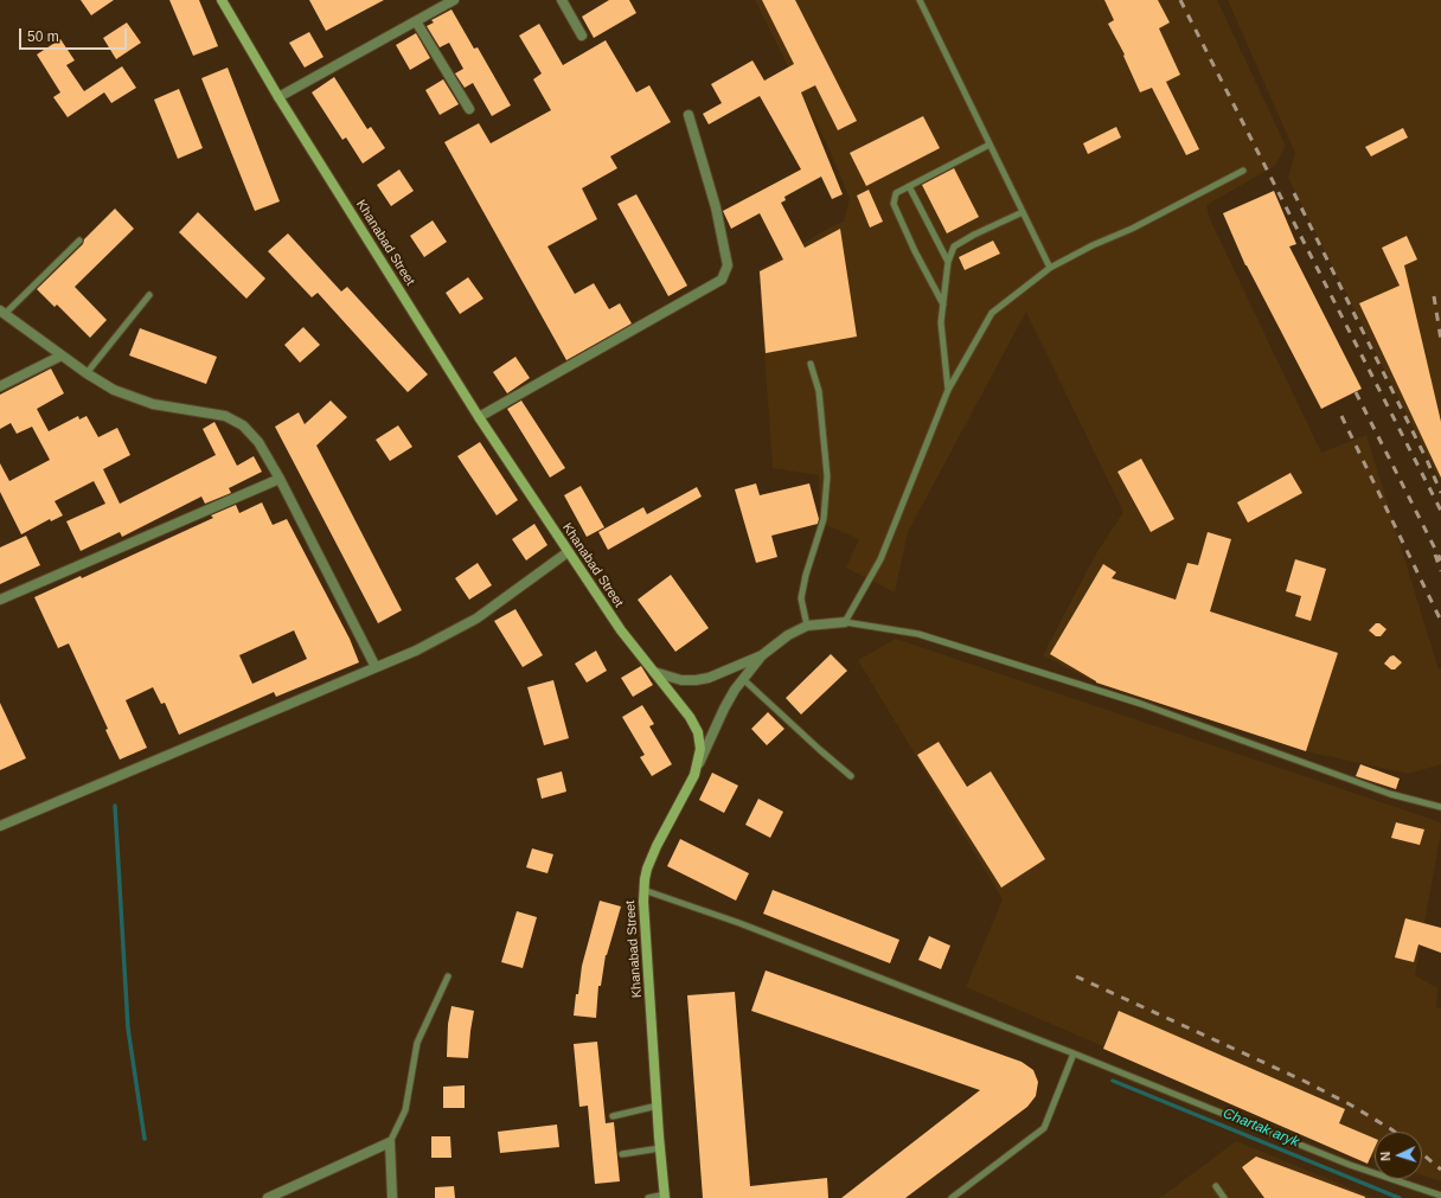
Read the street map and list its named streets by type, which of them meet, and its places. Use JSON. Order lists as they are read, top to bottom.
{
  "streets": {
    "main road": ["Khanabad Street"]
  },
  "water": ["Chartak aryk"],
  "scale_bar": "50 m",
  "north": "left"
}
